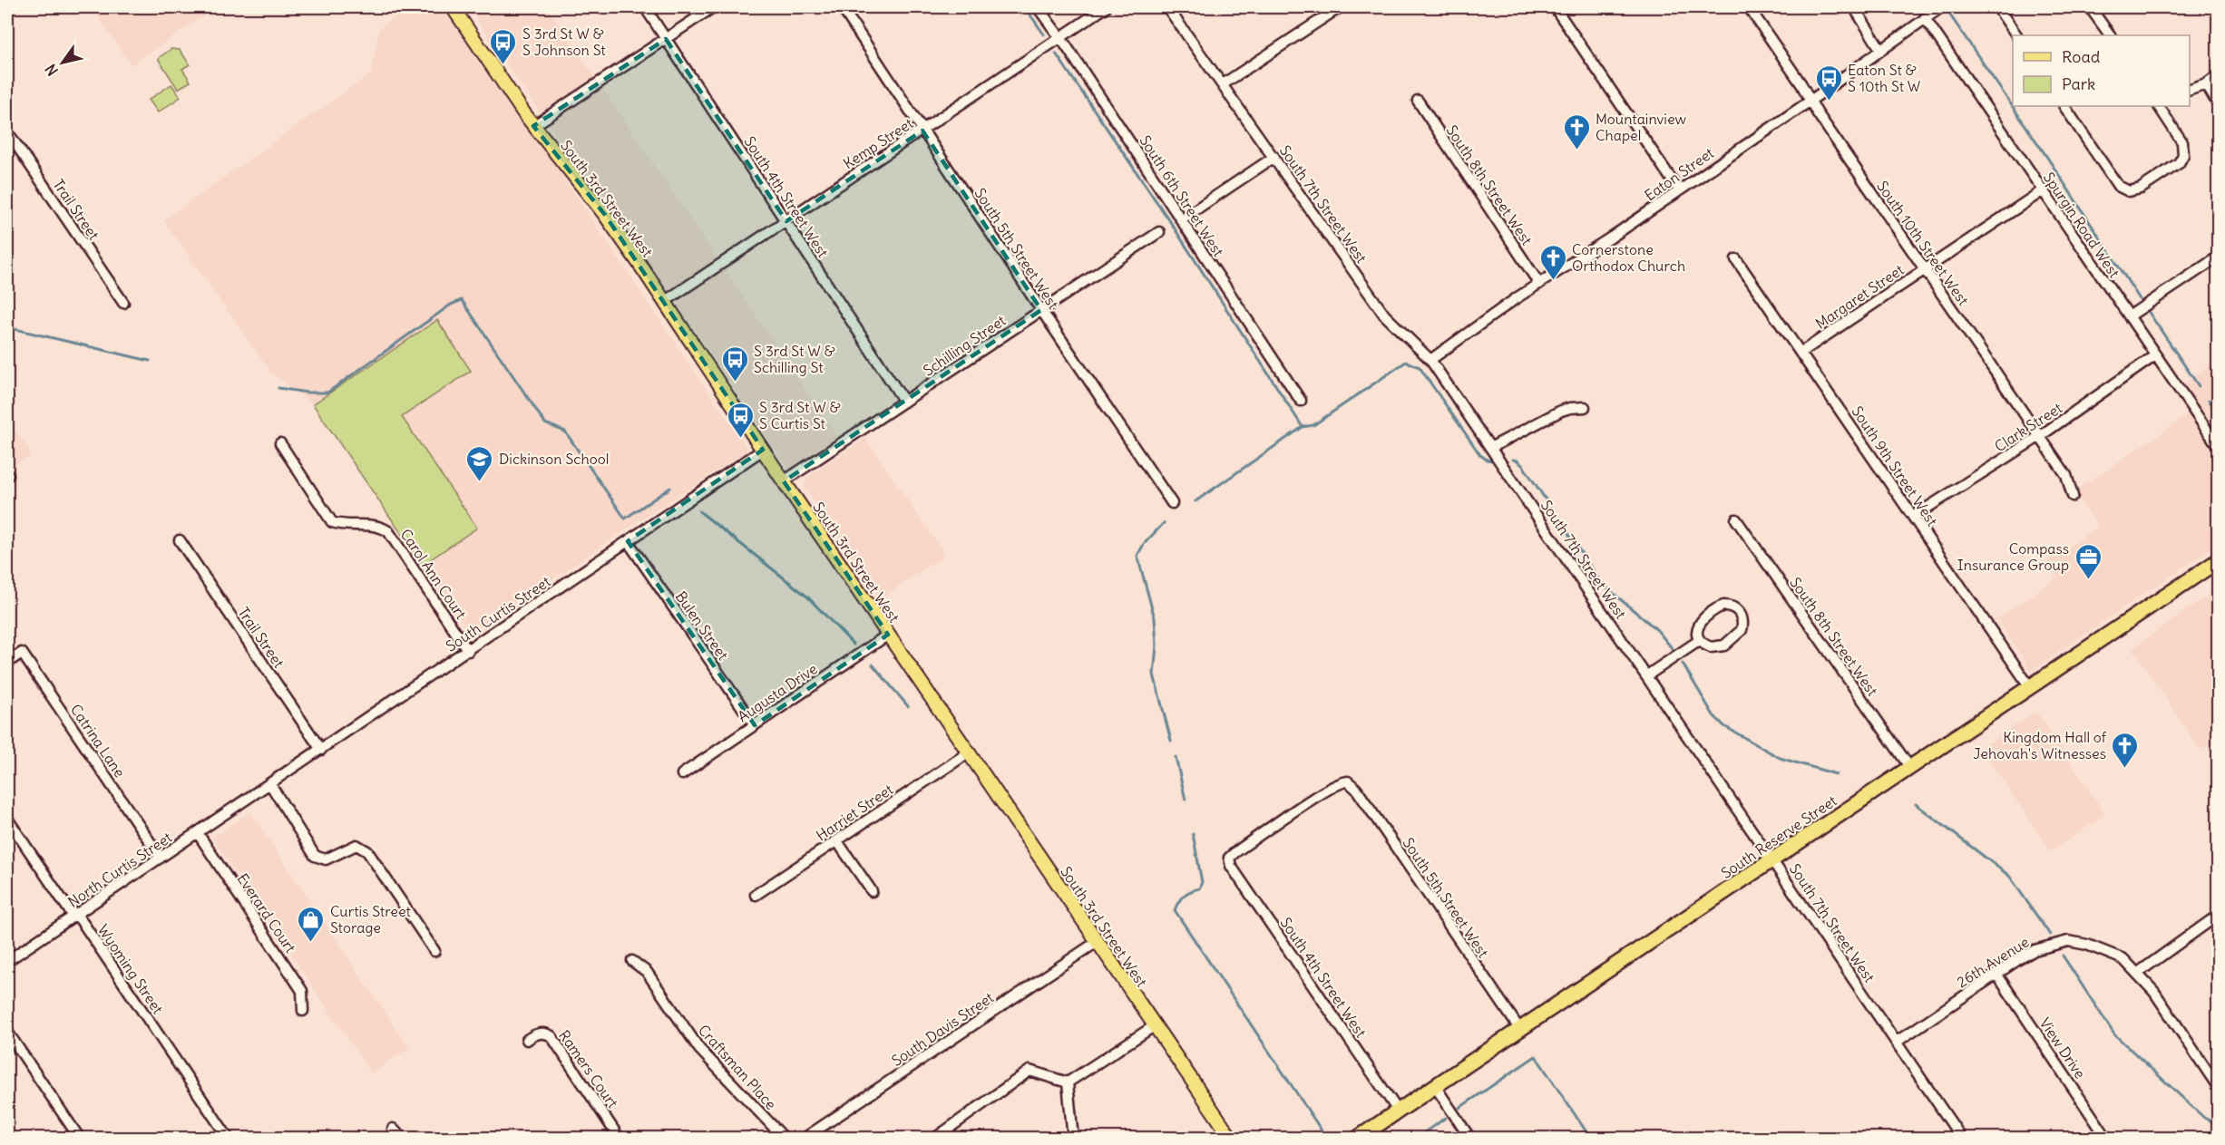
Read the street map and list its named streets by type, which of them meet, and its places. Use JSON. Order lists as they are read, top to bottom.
{
  "streets": {
    "highway": ["South Reserve Street"],
    "main road": ["South 3rd Street West"],
    "street": [
      "Kemp Street",
      "Eaton Street",
      "South 8th Street West",
      "South 6th Street West",
      "South 4th Street West",
      "South 7th Street West",
      "Trail Street",
      "Spurgin Road West",
      "South 10th Street West",
      "South 5th Street West",
      "Margaret Street",
      "Schilling Street",
      "Clark Street",
      "South 9th Street West",
      "Carol Ann Court",
      "South Curtis Street",
      "Bulen Street",
      "Augusta Drive",
      "Catrina Lane",
      "Harriet Street",
      "North Curtis Street",
      "Everard Court",
      "26th Avenue",
      "Wyoming Street",
      "South Davis Street",
      "View Drive",
      "Craftsman Place",
      "Ramers Court"
    ]
  },
  "crossings": [
    ["Kemp Street", "South 6th Street West"],
    ["Kemp Street", "South 4th Street West"],
    ["Kemp Street", "South 3rd Street West"],
    ["Kemp Street", "South 5th Street West"],
    ["Eaton Street", "South 8th Street West"],
    ["Eaton Street", "South 7th Street West"],
    ["Eaton Street", "Spurgin Road West"],
    ["Eaton Street", "South 10th Street West"],
    ["South 8th Street West", "South Reserve Street"],
    ["South 4th Street West", "South 5th Street West"],
    ["South 4th Street West", "Schilling Street"],
    ["South 4th Street West", "South Reserve Street"],
    ["South 3rd Street West", "Schilling Street"],
    ["South 3rd Street West", "South Curtis Street"],
    ["South 3rd Street West", "Augusta Drive"],
    ["South 3rd Street West", "Harriet Street"],
    ["South 3rd Street West", "South Davis Street"],
    ["South 7th Street West", "South Reserve Street"],
    ["South 7th Street West", "26th Avenue"],
    ["Trail Street", "South Curtis Street"],
    ["Spurgin Road West", "Margaret Street"],
    ["Spurgin Road West", "Clark Street"],
    ["South 10th Street West", "Margaret Street"],
    ["South 10th Street West", "Clark Street"],
    ["South 5th Street West", "Schilling Street"],
    ["South 5th Street West", "South Reserve Street"],
    ["Margaret Street", "South 9th Street West"],
    ["Clark Street", "South 9th Street West"],
    ["South 9th Street West", "South Reserve Street"],
    ["Carol Ann Court", "South Curtis Street"],
    ["South Curtis Street", "Bulen Street"],
    ["South Curtis Street", "North Curtis Street"],
    ["Bulen Street", "Augusta Drive"],
    ["Catrina Lane", "North Curtis Street"],
    ["North Curtis Street", "Everard Court"],
    ["North Curtis Street", "Wyoming Street"],
    ["26th Avenue", "View Drive"]
  ],
  "places": {
    "bus stop": [
      "S 3rd St W & S Johnson St",
      "Eaton St & S 10th St W",
      "S 3rd St W & Schilling St",
      "S 3rd St W & S Curtis St"
    ],
    "church": ["Mountainview Chapel", "Cornerstone Orthodox Church", "Kingdom Hall of Jehovah's Witnesses"],
    "school or university": ["Dickinson School"],
    "office": ["Compass Insurance Group"],
    "shop": ["Curtis Street Storage"]
  },
  "legend": ["Road", "Park"],
  "north": "bottom left"
}
